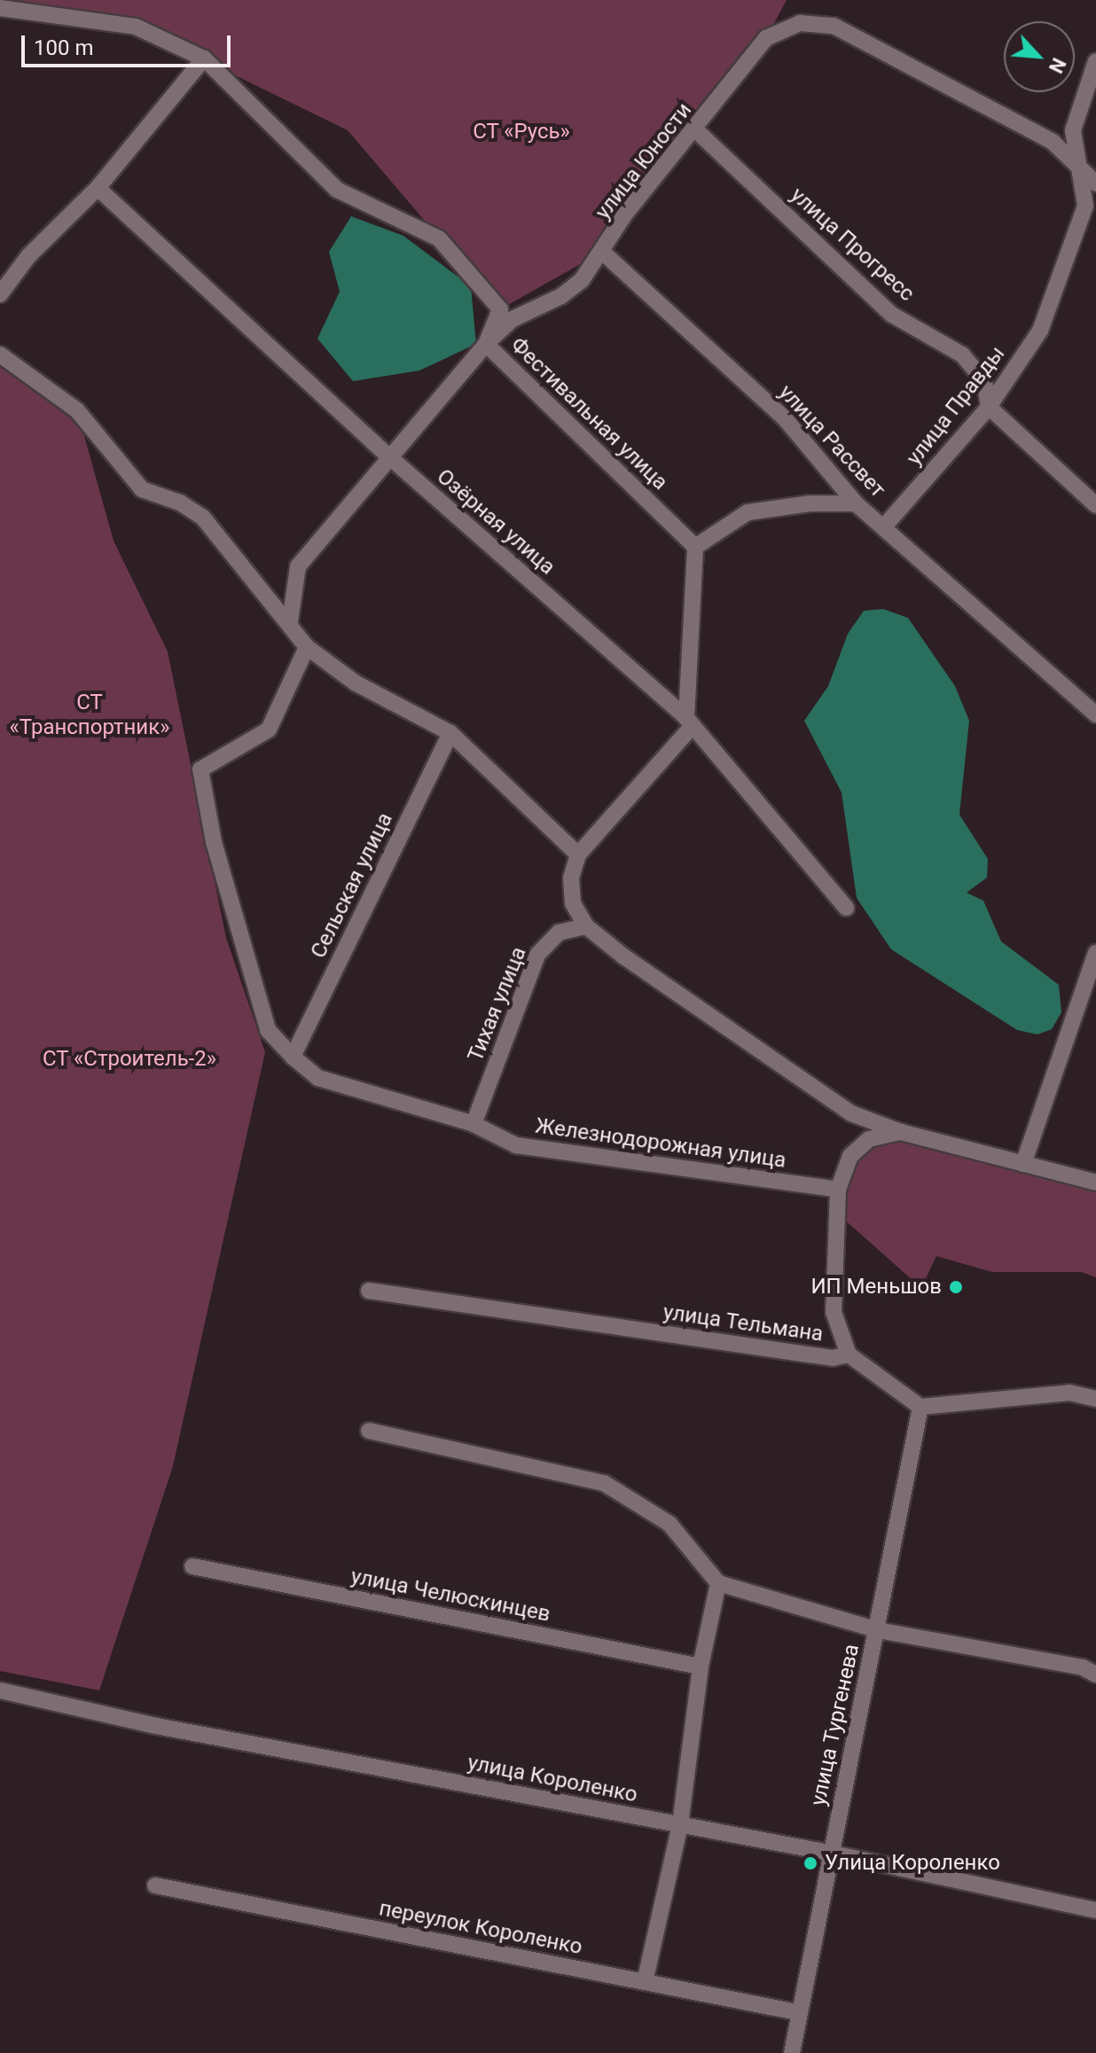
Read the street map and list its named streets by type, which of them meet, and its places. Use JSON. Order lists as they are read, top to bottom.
{
  "streets": {
    "street": [
      "улица Юности",
      "улица Прогресс",
      "улица Правды",
      "Фестивальная улица",
      "улица Рассвет",
      "Озёрная улица",
      "Сельская улица",
      "Тихая улица",
      "Железнодорожная улица",
      "улица Тельмана",
      "улица Челюскинцев",
      "улица Тургенева",
      "улица Короленко",
      "переулок Короленко"
    ]
  },
  "crossings": [
    ["улица Юности", "улица Прогресс"],
    ["улица Юности", "улица Правды"],
    ["улица Юности", "Фестивальная улица"],
    ["улица Юности", "улица Рассвет"],
    ["улица Юности", "Озёрная улица"],
    ["улица Прогресс", "улица Правды"],
    ["улица Правды", "улица Рассвет"],
    ["Сельская улица", "Железнодорожная улица"],
    ["Тихая улица", "Железнодорожная улица"],
    ["улица Тельмана", "улица Тургенева"],
    ["улица Тургенева", "улица Короленко"],
    ["улица Тургенева", "переулок Короленко"]
  ],
  "parks": ["СТ «Русь»", "СТ «Транспортник»", "СТ «Строитель-2»"],
  "places": ["ИП Меньшов", "Улица Короленко"],
  "scale_bar": "100 m",
  "north": "bottom right"
}
